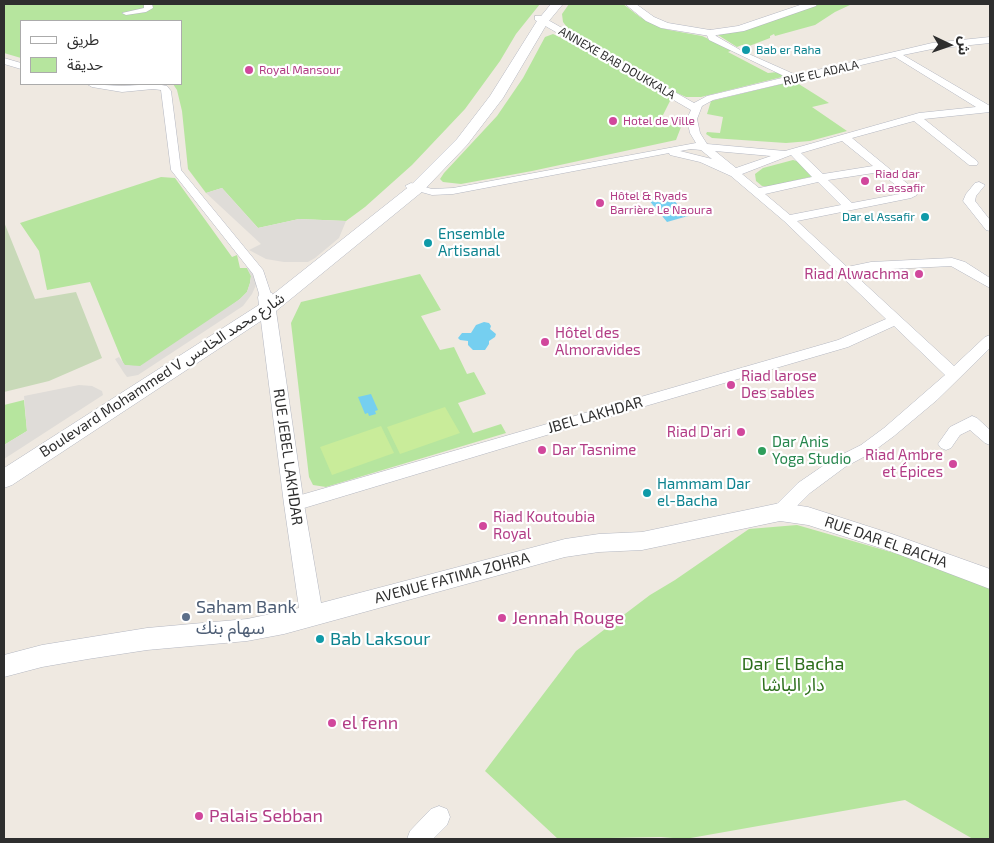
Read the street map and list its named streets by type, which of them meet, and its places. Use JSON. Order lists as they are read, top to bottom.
{
  "streets": {
    "main road": ["Boulevard Mohammed V شارع محمد الخامس"],
    "street": [
      "ANNEXE BAB DOUKKALA",
      "RUE EL ADALA",
      "JBEL LAKHDAR",
      "RUE JEBEL LAKHDAR",
      "RUE DAR EL BACHA",
      "AVENUE FATIMA ZOHRA"
    ]
  },
  "crossings": [
    ["ANNEXE BAB DOUKKALA", "RUE EL ADALA"],
    ["ANNEXE BAB DOUKKALA", "Boulevard Mohammed V شارع محمد الخامس"],
    ["Boulevard Mohammed V شارع محمد الخامس", "RUE JEBEL LAKHDAR"],
    ["JBEL LAKHDAR", "RUE JEBEL LAKHDAR"],
    ["RUE JEBEL LAKHDAR", "AVENUE FATIMA ZOHRA"],
    ["RUE DAR EL BACHA", "AVENUE FATIMA ZOHRA"]
  ],
  "parks": ["Dar El Bacha دار الباشا"],
  "places": [
    "Bab er Raha",
    "Royal Mansour",
    "Hotel de Ville",
    "Riad dar el assafir",
    "Hôtel & Ryads Barrière Le Naoura",
    "Dar el Assafir",
    "Ensemble Artisanal",
    "Riad Alwachma",
    "Hôtel des Almoravides",
    "Riad larose Des sables",
    "Riad D'ari",
    "Dar Tasnime",
    "Dar Anis Yoga Studio",
    "Riad Ambre et Épices",
    "Hammam Dar el-Bacha",
    "Riad Koutoubia Royal",
    "Saham Bank سهام بنك",
    "Jennah Rouge",
    "Bab Laksour",
    "el fenn",
    "Palais Sebban"
  ],
  "legend": ["طريق", "حديقة"],
  "north": "right"
}
